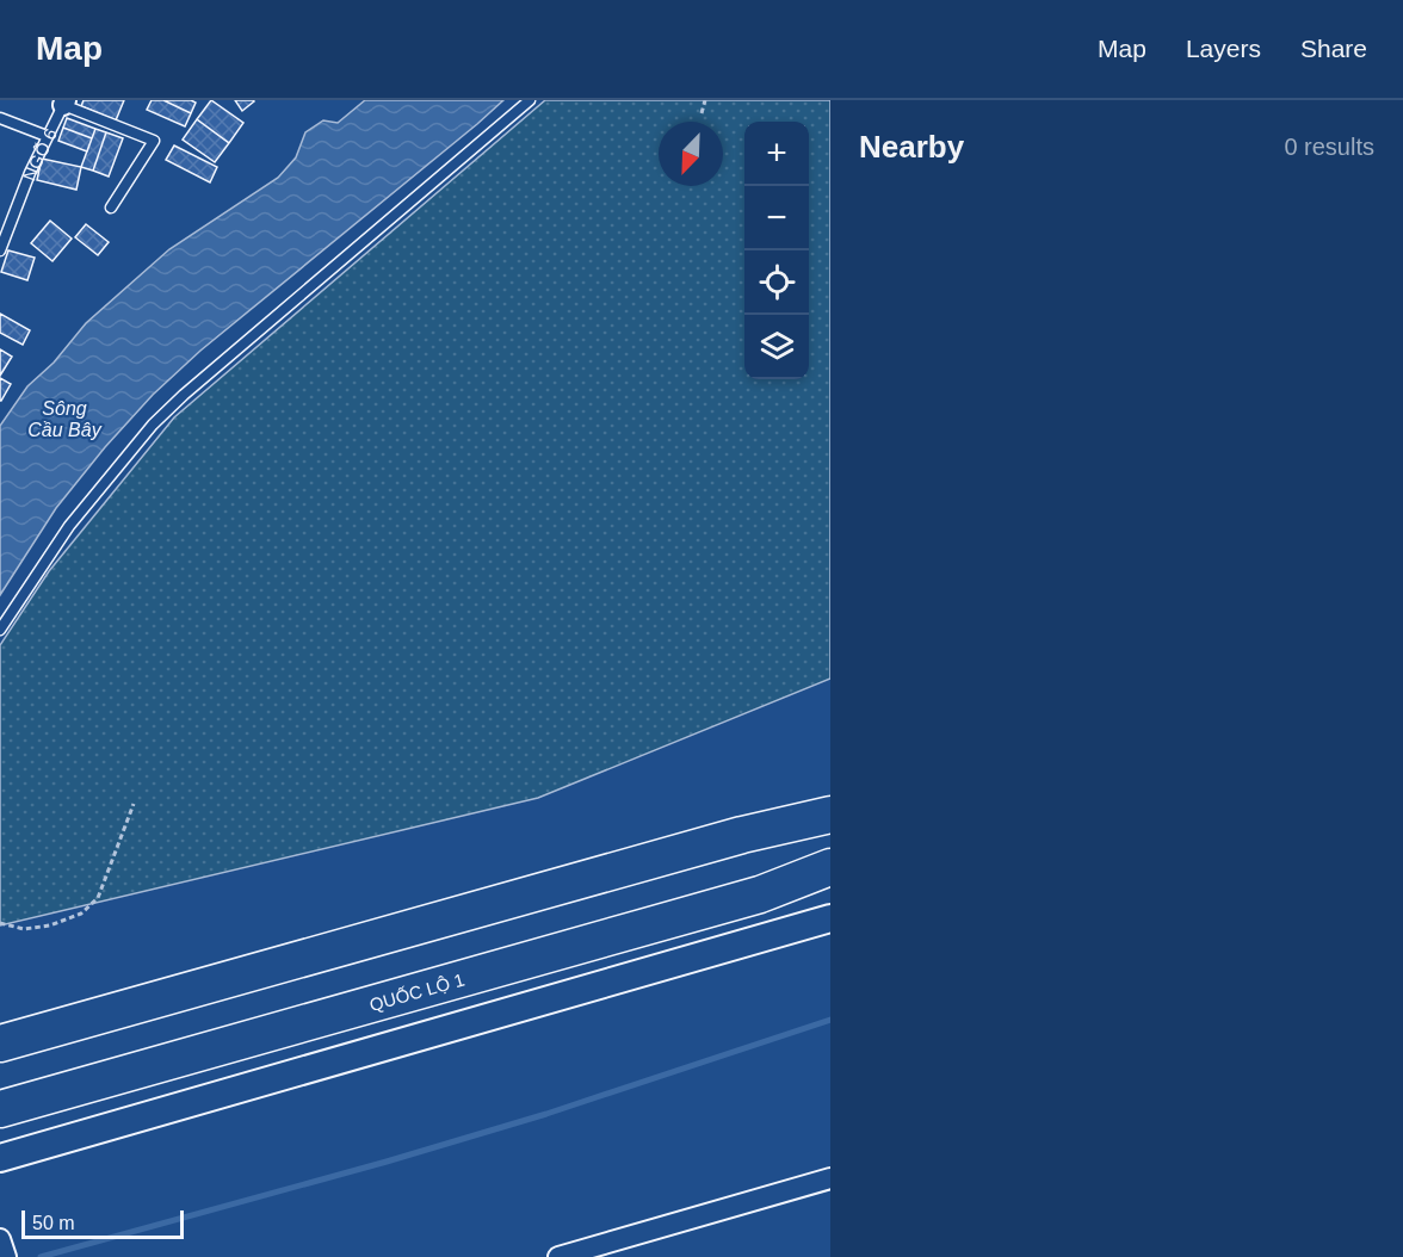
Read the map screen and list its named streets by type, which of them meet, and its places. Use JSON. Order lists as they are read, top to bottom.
{
  "streets": {
    "highway": ["QUỐC LỘ 1"],
    "lane": ["NGÕ 6"]
  },
  "water": ["Sông Cầu Bây"],
  "scale_bar": "50 m",
  "north": "bottom left",
  "page": {
    "header": "Map",
    "nav": ["Map", "Layers", "Share"],
    "heading": ["Nearby", "0 results"],
    "map_buttons": ["+", "−"],
    "scale": "50 m"
  }
}
